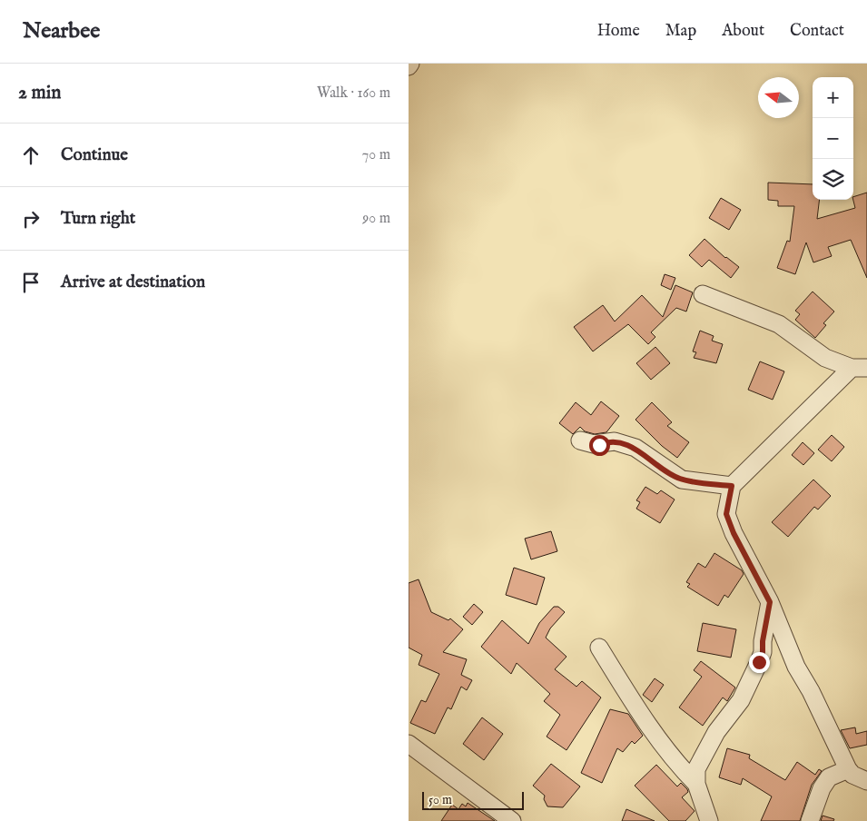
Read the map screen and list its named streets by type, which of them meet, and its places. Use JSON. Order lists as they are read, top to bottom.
{
  "scale_bar": "50 m",
  "north": "left",
  "page": {
    "header": "Nearbee",
    "nav": [
      "Home",
      "Map",
      "About",
      "Contact"
    ],
    "heading": ["2 min", "Walk · 160 m"],
    "map_buttons": ["+", "−"],
    "list": [
      ["Continue", "70 m"],
      ["Turn right", "90 m"],
      "Arrive at destination"
    ],
    "scale": "50 m"
  }
}
